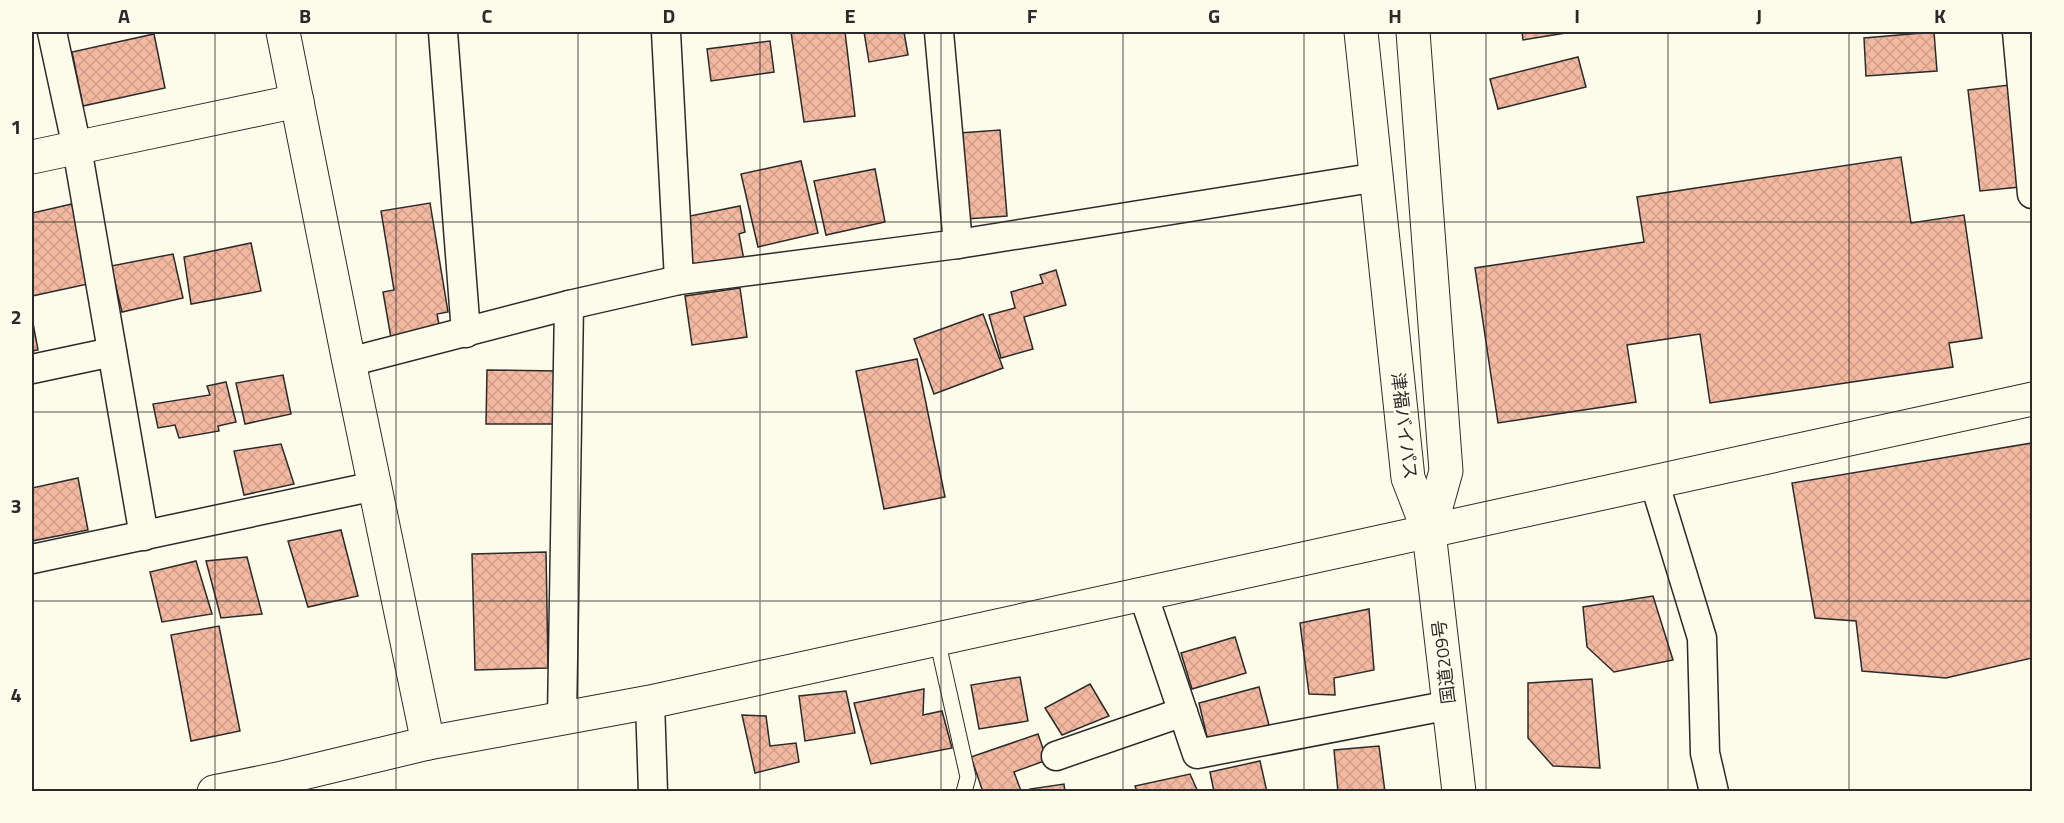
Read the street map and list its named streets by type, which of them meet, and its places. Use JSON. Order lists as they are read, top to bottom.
{
  "streets": {
    "main road": ["津福バイパス", "国道209号"]
  },
  "crossings": [
    ["津福バイパス", "国道209号"]
  ],
  "grid": {
    "columns": [
      "A",
      "B",
      "C",
      "D",
      "E",
      "F",
      "G",
      "H",
      "I",
      "J",
      "K"
    ],
    "rows": [
      "1",
      "2",
      "3",
      "4"
    ]
  }
}
